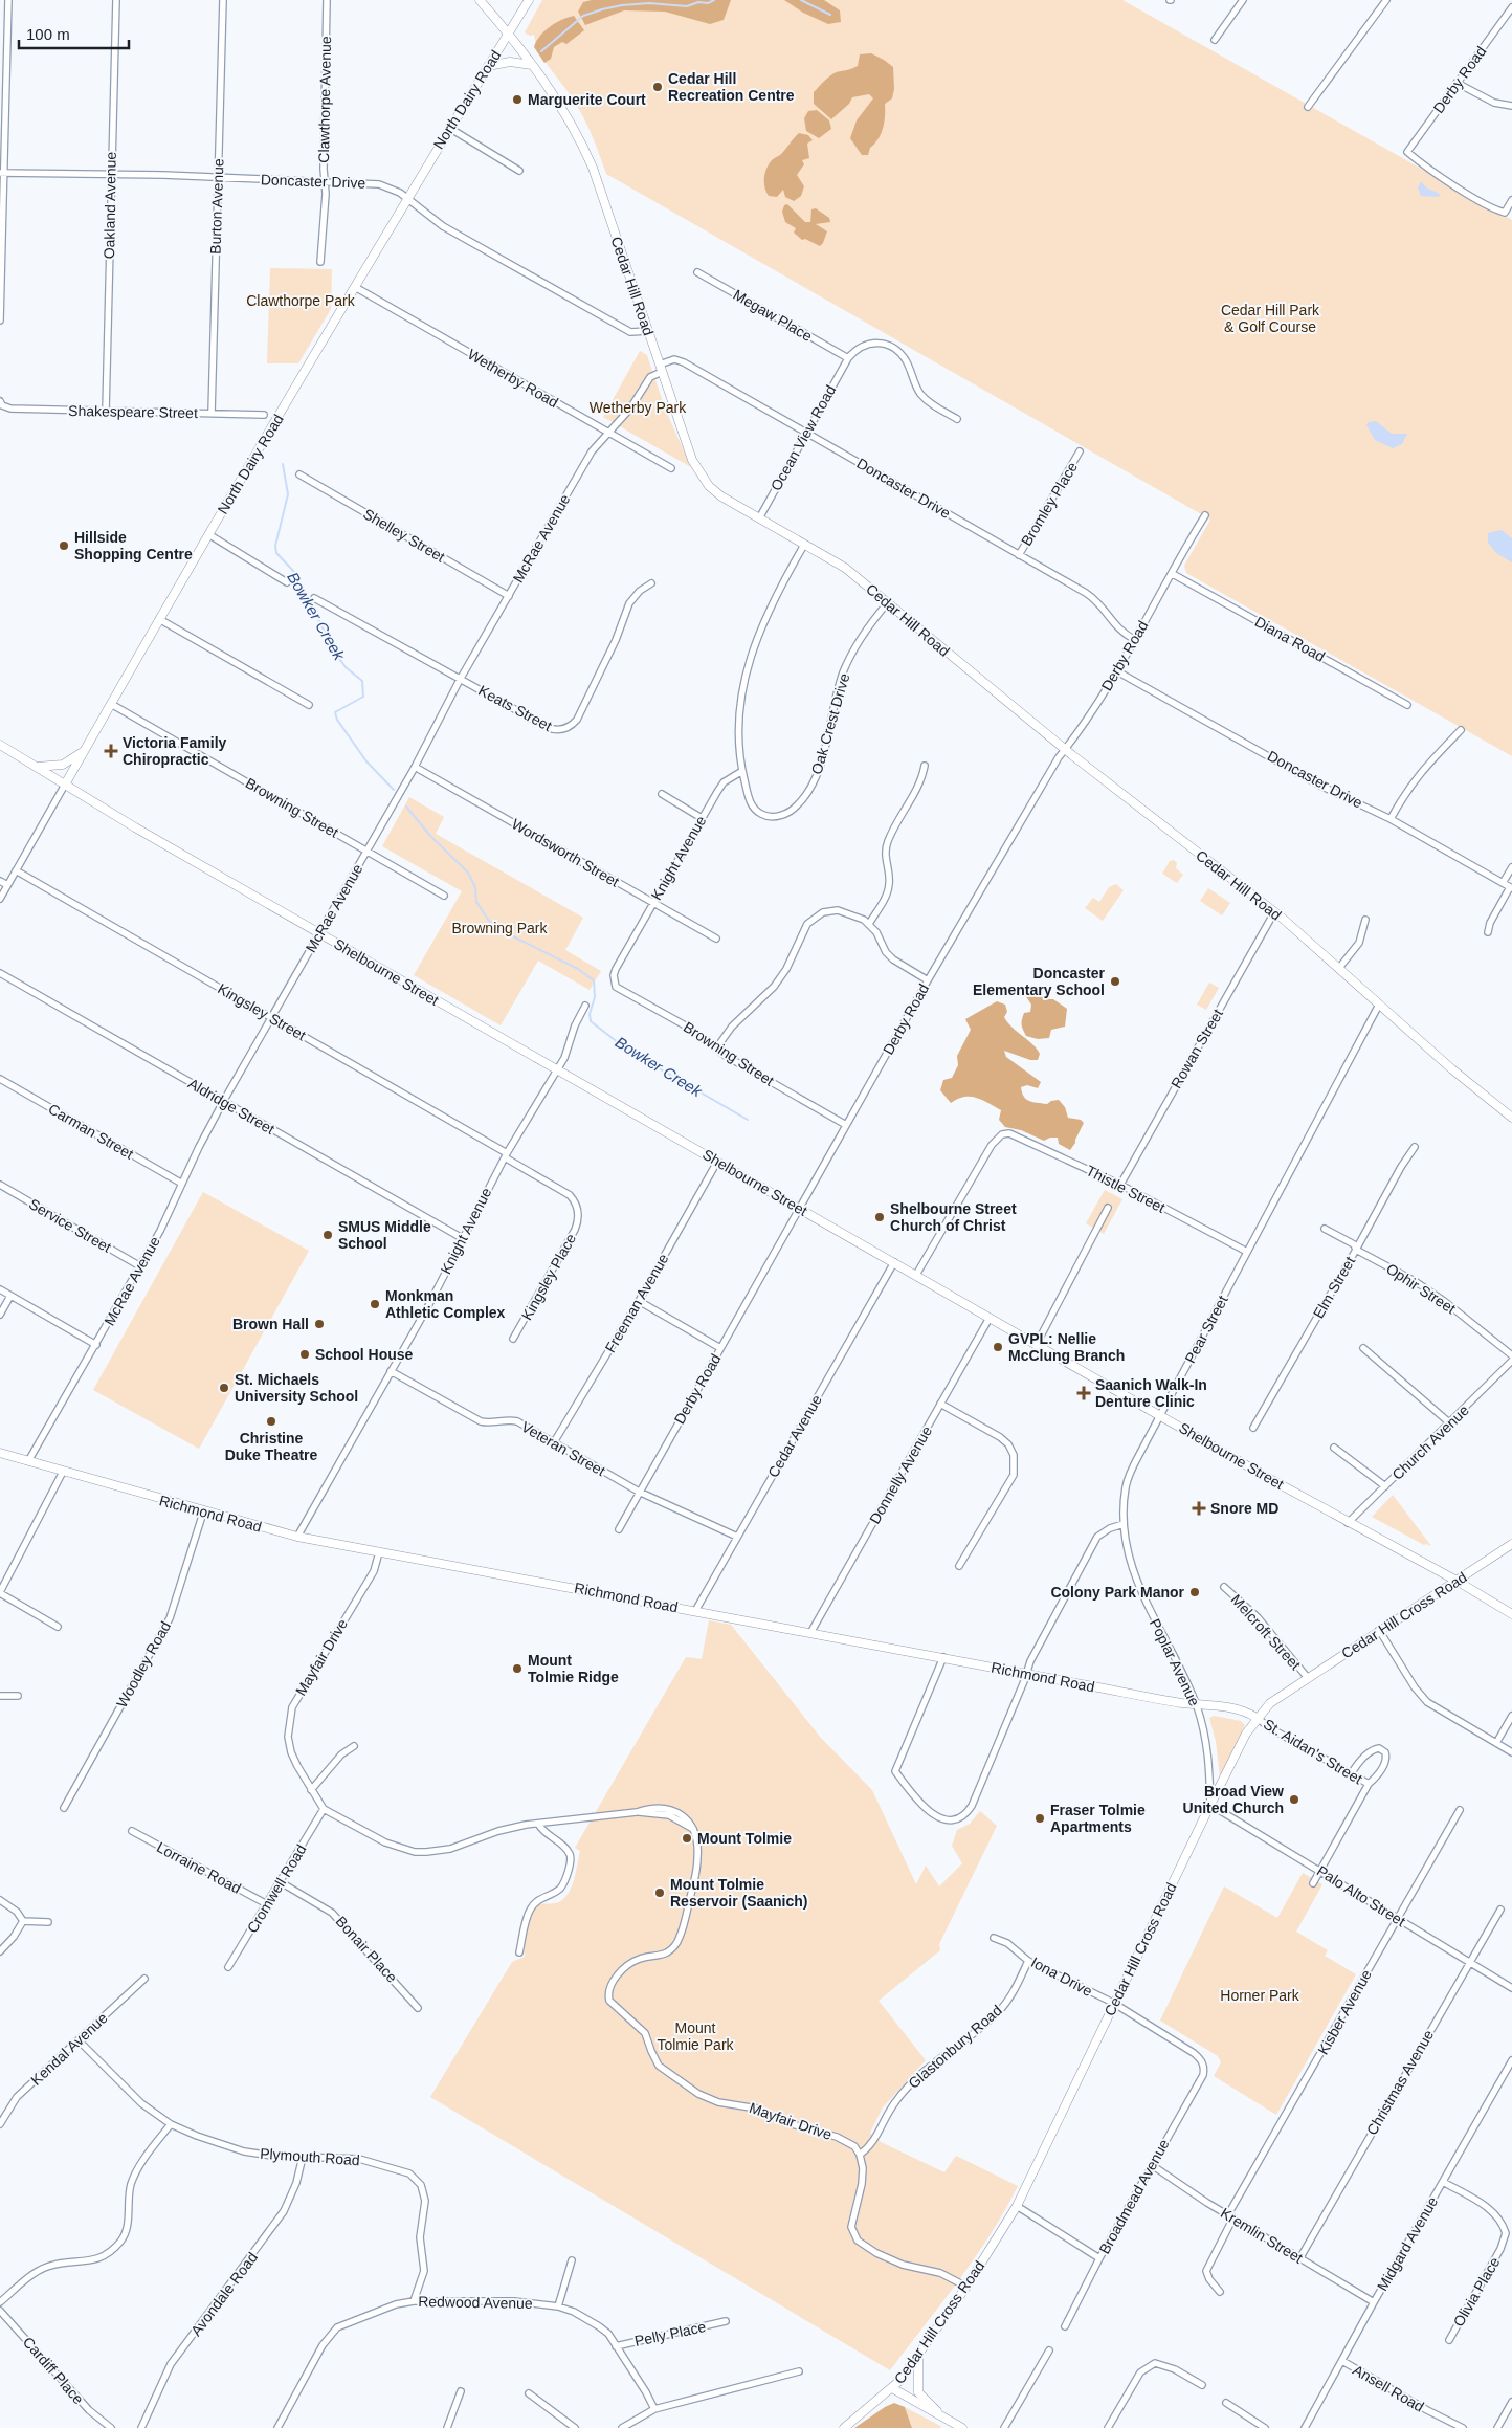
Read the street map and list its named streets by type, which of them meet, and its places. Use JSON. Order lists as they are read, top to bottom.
{
  "streets": {
    "main road": [
      "North Dairy Road",
      "Cedar Hill Road",
      "Shelbourne Street",
      "Richmond Road",
      "Cedar Hill Cross Road"
    ],
    "street": [
      "Derby Road",
      "Clawthorpe Avenue",
      "Doncaster Drive",
      "Oakland Avenue",
      "Burton Avenue",
      "Megaw Place",
      "Wetherby Road",
      "Shakespeare Street",
      "Ocean View Road",
      "Bromley Place",
      "Shelley Street",
      "McRae Avenue",
      "Diana Road",
      "Keats Street",
      "Oak Crest Drive",
      "Browning Street",
      "Wordsworth Street",
      "Knight Avenue",
      "Kingsley Street",
      "Rowan Street",
      "Aldridge Street",
      "Carman Street",
      "Thistle Street",
      "Service Street",
      "Kingsley Place",
      "Elm Street",
      "Ophir Street",
      "Freeman Avenue",
      "Pear Street",
      "Cedar Avenue",
      "Church Avenue",
      "Veteran Street",
      "Donnelly Avenue",
      "Melcroft Street",
      "Mayfair Drive",
      "Poplar Avenue",
      "Woodley Road",
      "St. Aidan's Street",
      "Lorraine Road",
      "Cromwell Road",
      "Palo Alto Street",
      "Bonair Place",
      "Iona Drive",
      "Kisber Avenue",
      "Glastonbury Road",
      "Kendal Avenue",
      "Christmas Avenue",
      "Plymouth Road",
      "Broadmead Avenue",
      "Kremlin Street",
      "Midgard Avenue",
      "Olivia Place",
      "Avondale Road",
      "Redwood Avenue",
      "Pelly Place",
      "Cardiff Place",
      "Ansell Road"
    ]
  },
  "crossings": [
    ["Derby Road", "Doncaster Drive"],
    ["Derby Road", "Cedar Hill Road"],
    ["Derby Road", "Diana Road"],
    ["Derby Road", "Browning Street"],
    ["Derby Road", "Shelbourne Street"],
    ["Derby Road", "Veteran Street"],
    ["Clawthorpe Avenue", "Doncaster Drive"],
    ["North Dairy Road", "Doncaster Drive"],
    ["North Dairy Road", "Cedar Hill Road"],
    ["North Dairy Road", "Wetherby Road"],
    ["North Dairy Road", "Browning Street"],
    ["North Dairy Road", "Shelbourne Street"],
    ["North Dairy Road", "Kingsley Street"],
    ["Doncaster Drive", "Oakland Avenue"],
    ["Doncaster Drive", "Burton Avenue"],
    ["Doncaster Drive", "Cedar Hill Road"],
    ["Doncaster Drive", "Ocean View Road"],
    ["Doncaster Drive", "Bromley Place"],
    ["Doncaster Drive", "McRae Avenue"],
    ["Oakland Avenue", "Shakespeare Street"],
    ["Burton Avenue", "Shakespeare Street"],
    ["Cedar Hill Road", "Ocean View Road"],
    ["Cedar Hill Road", "McRae Avenue"],
    ["Cedar Hill Road", "Oak Crest Drive"],
    ["Cedar Hill Road", "Rowan Street"],
    ["Cedar Hill Road", "Pear Street"],
    ["Megaw Place", "Ocean View Road"],
    ["Wetherby Road", "McRae Avenue"],
    ["Shelley Street", "McRae Avenue"],
    ["McRae Avenue", "Keats Street"],
    ["McRae Avenue", "Browning Street"],
    ["McRae Avenue", "Wordsworth Street"],
    ["McRae Avenue", "Shelbourne Street"],
    ["McRae Avenue", "Kingsley Street"],
    ["McRae Avenue", "Aldridge Street"],
    ["McRae Avenue", "Carman Street"],
    ["McRae Avenue", "Service Street"],
    ["McRae Avenue", "Richmond Road"],
    ["Oak Crest Drive", "Knight Avenue"],
    ["Browning Street", "Knight Avenue"],
    ["Wordsworth Street", "Knight Avenue"],
    ["Knight Avenue", "Shelbourne Street"],
    ["Knight Avenue", "Kingsley Street"],
    ["Knight Avenue", "Aldridge Street"],
    ["Knight Avenue", "Kingsley Place"],
    ["Knight Avenue", "Veteran Street"],
    ["Knight Avenue", "Richmond Road"],
    ["Shelbourne Street", "Thistle Street"],
    ["Shelbourne Street", "Freeman Avenue"],
    ["Shelbourne Street", "Pear Street"],
    ["Shelbourne Street", "Cedar Avenue"],
    ["Shelbourne Street", "Church Avenue"],
    ["Shelbourne Street", "Donnelly Avenue"],
    ["Shelbourne Street", "Cedar Hill Cross Road"],
    ["Kingsley Street", "Kingsley Place"],
    ["Rowan Street", "Thistle Street"],
    ["Thistle Street", "Pear Street"],
    ["Elm Street", "Ophir Street"],
    ["Freeman Avenue", "Veteran Street"],
    ["Pear Street", "Poplar Avenue"],
    ["Cedar Avenue", "Veteran Street"],
    ["Cedar Avenue", "Richmond Road"],
    ["Donnelly Avenue", "Richmond Road"],
    ["Richmond Road", "Cedar Hill Cross Road"],
    ["Richmond Road", "Mayfair Drive"],
    ["Richmond Road", "Poplar Avenue"],
    ["Richmond Road", "Woodley Road"],
    ["Richmond Road", "St. Aidan's Street"],
    ["Cedar Hill Cross Road", "Melcroft Street"],
    ["Cedar Hill Cross Road", "Poplar Avenue"],
    ["Cedar Hill Cross Road", "St. Aidan's Street"],
    ["Cedar Hill Cross Road", "Palo Alto Street"],
    ["Cedar Hill Cross Road", "Iona Drive"],
    ["Mayfair Drive", "Cromwell Road"],
    ["Mayfair Drive", "Glastonbury Road"],
    ["Poplar Avenue", "Palo Alto Street"],
    ["Lorraine Road", "Cromwell Road"],
    ["Cromwell Road", "Bonair Place"],
    ["Palo Alto Street", "Kisber Avenue"],
    ["Palo Alto Street", "Christmas Avenue"],
    ["Iona Drive", "Glastonbury Road"],
    ["Iona Drive", "Broadmead Avenue"],
    ["Kisber Avenue", "Kremlin Street"],
    ["Kendal Avenue", "Plymouth Road"],
    ["Christmas Avenue", "Kremlin Street"],
    ["Plymouth Road", "Avondale Road"],
    ["Plymouth Road", "Redwood Avenue"],
    ["Broadmead Avenue", "Kremlin Street"],
    ["Kremlin Street", "Midgard Avenue"],
    ["Midgard Avenue", "Olivia Place"],
    ["Midgard Avenue", "Ansell Road"],
    ["Redwood Avenue", "Pelly Place"]
  ],
  "water": ["Bowker Creek"],
  "parks": [
    "Clawthorpe Park",
    "Cedar Hill Park & Golf Course",
    "Wetherby Park",
    "Browning Park",
    "Horner Park",
    "Mount Tolmie Park"
  ],
  "places": {
    "other": [
      "Cedar Hill Recreation Centre",
      "Marguerite Court",
      "Hillside Shopping Centre",
      "Doncaster Elementary School",
      "Shelbourne Street Church of Christ",
      "SMUS Middle School",
      "Monkman Athletic Complex",
      "Brown Hall",
      "GVPL: Nellie McClung Branch",
      "School House",
      "St. Michaels University School",
      "Christine Duke Theatre",
      "Colony Park Manor",
      "Mount Tolmie Ridge",
      "Broad View United Church",
      "Fraser Tolmie Apartments",
      "Mount Tolmie",
      "Mount Tolmie Reservoir (Saanich)"
    ],
    "health": ["Victoria Family Chiropractic", "Saanich Walk-In Denture Clinic", "Snore MD"]
  },
  "scale_bar": "100 m"
}
